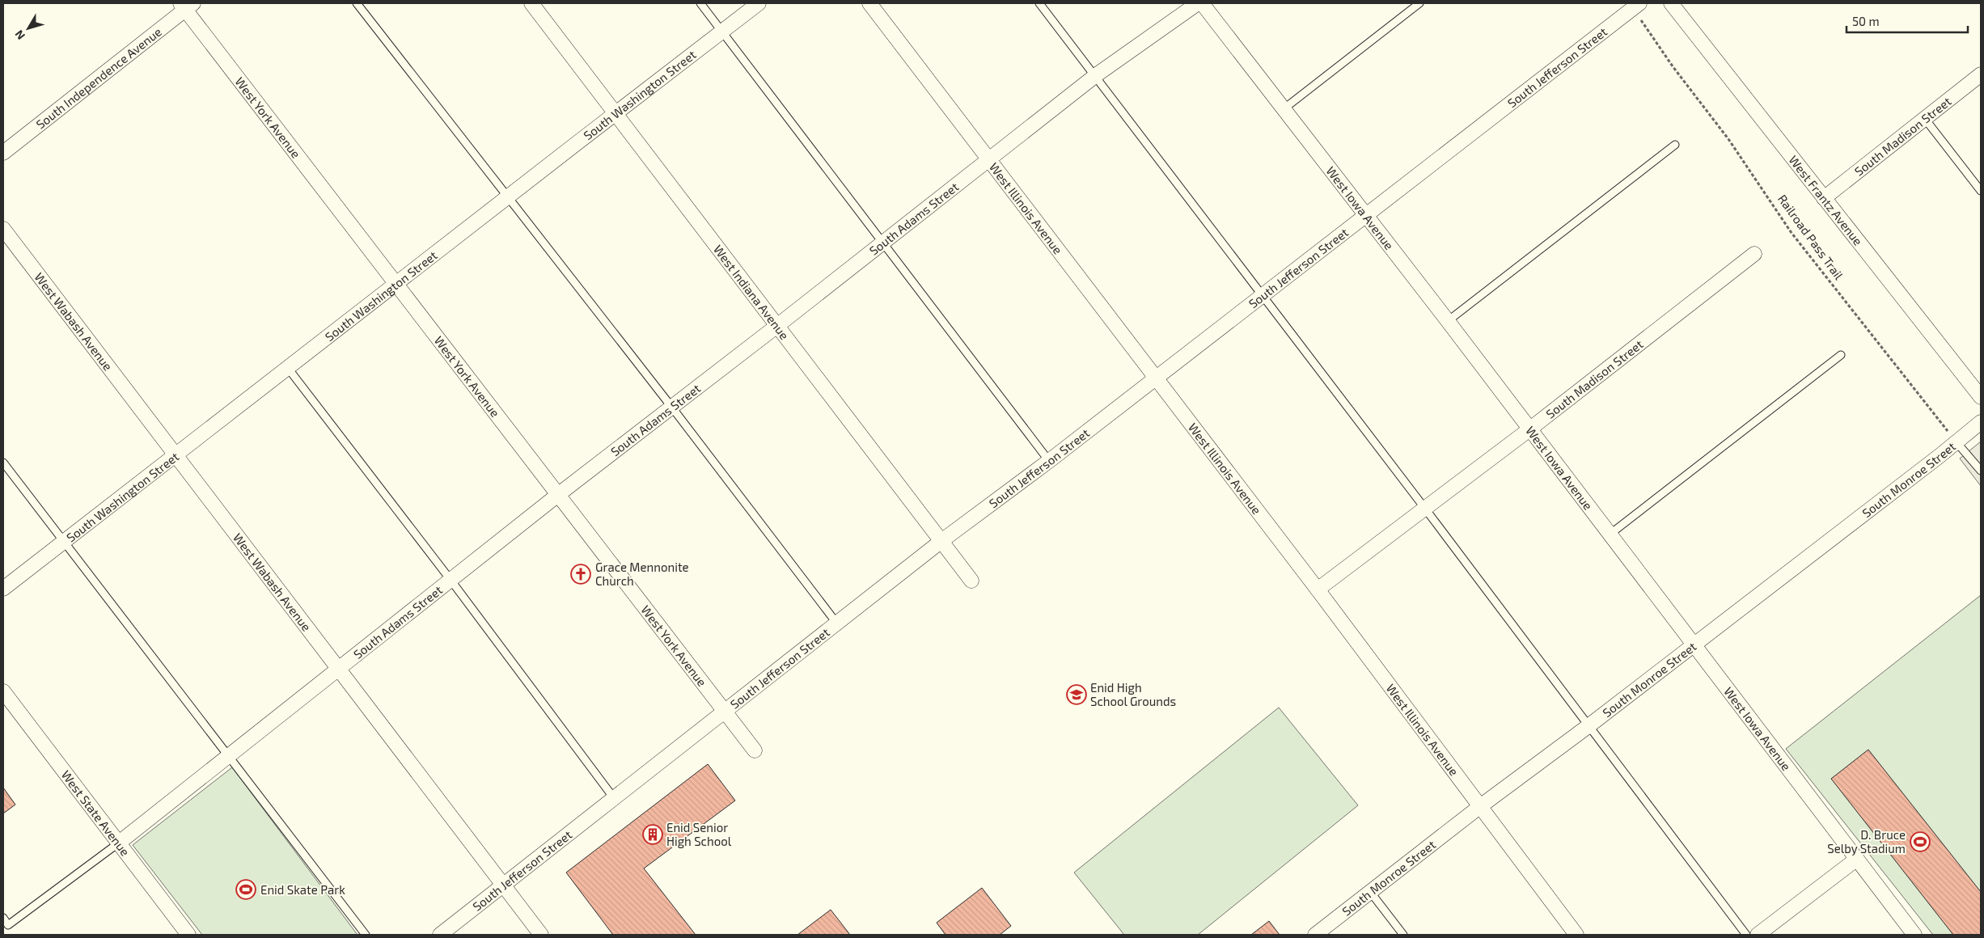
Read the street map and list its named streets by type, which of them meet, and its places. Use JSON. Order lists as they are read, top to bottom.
{
  "streets": {
    "street": [
      "South Jefferson Street",
      "South Independence Avenue",
      "South Washington Street",
      "West York Avenue",
      "South Madison Street",
      "West Frantz Avenue",
      "West Illinois Avenue",
      "West Iowa Avenue",
      "South Adams Street",
      "West Indiana Avenue",
      "West Wabash Avenue",
      "South Monroe Street",
      "West State Avenue"
    ],
    "path": ["Railroad Pass Trail"]
  },
  "crossings": [
    ["South Jefferson Street", "West York Avenue"],
    ["South Jefferson Street", "West Illinois Avenue"],
    ["South Jefferson Street", "West Iowa Avenue"],
    ["South Jefferson Street", "Railroad Pass Trail"],
    ["South Jefferson Street", "West Indiana Avenue"],
    ["South Jefferson Street", "West Wabash Avenue"],
    ["South Independence Avenue", "West York Avenue"],
    ["South Washington Street", "West York Avenue"],
    ["South Washington Street", "West Indiana Avenue"],
    ["South Washington Street", "West Wabash Avenue"],
    ["West York Avenue", "South Adams Street"],
    ["South Madison Street", "West Frantz Avenue"],
    ["South Madison Street", "West Illinois Avenue"],
    ["South Madison Street", "West Iowa Avenue"],
    ["West Illinois Avenue", "South Adams Street"],
    ["West Illinois Avenue", "South Monroe Street"],
    ["West Iowa Avenue", "South Monroe Street"],
    ["South Adams Street", "West Indiana Avenue"],
    ["South Adams Street", "West Wabash Avenue"],
    ["South Adams Street", "West State Avenue"],
    ["Railroad Pass Trail", "South Monroe Street"]
  ],
  "places": {
    "church": ["Grace Mennonite Church"],
    "school or university": ["Enid High School Grounds"],
    "building": ["Enid Senior High School"],
    "sports": ["D. Bruce Selby Stadium", "Enid Skate Park"]
  },
  "scale_bar": "50 m",
  "north": "bottom left"
}
